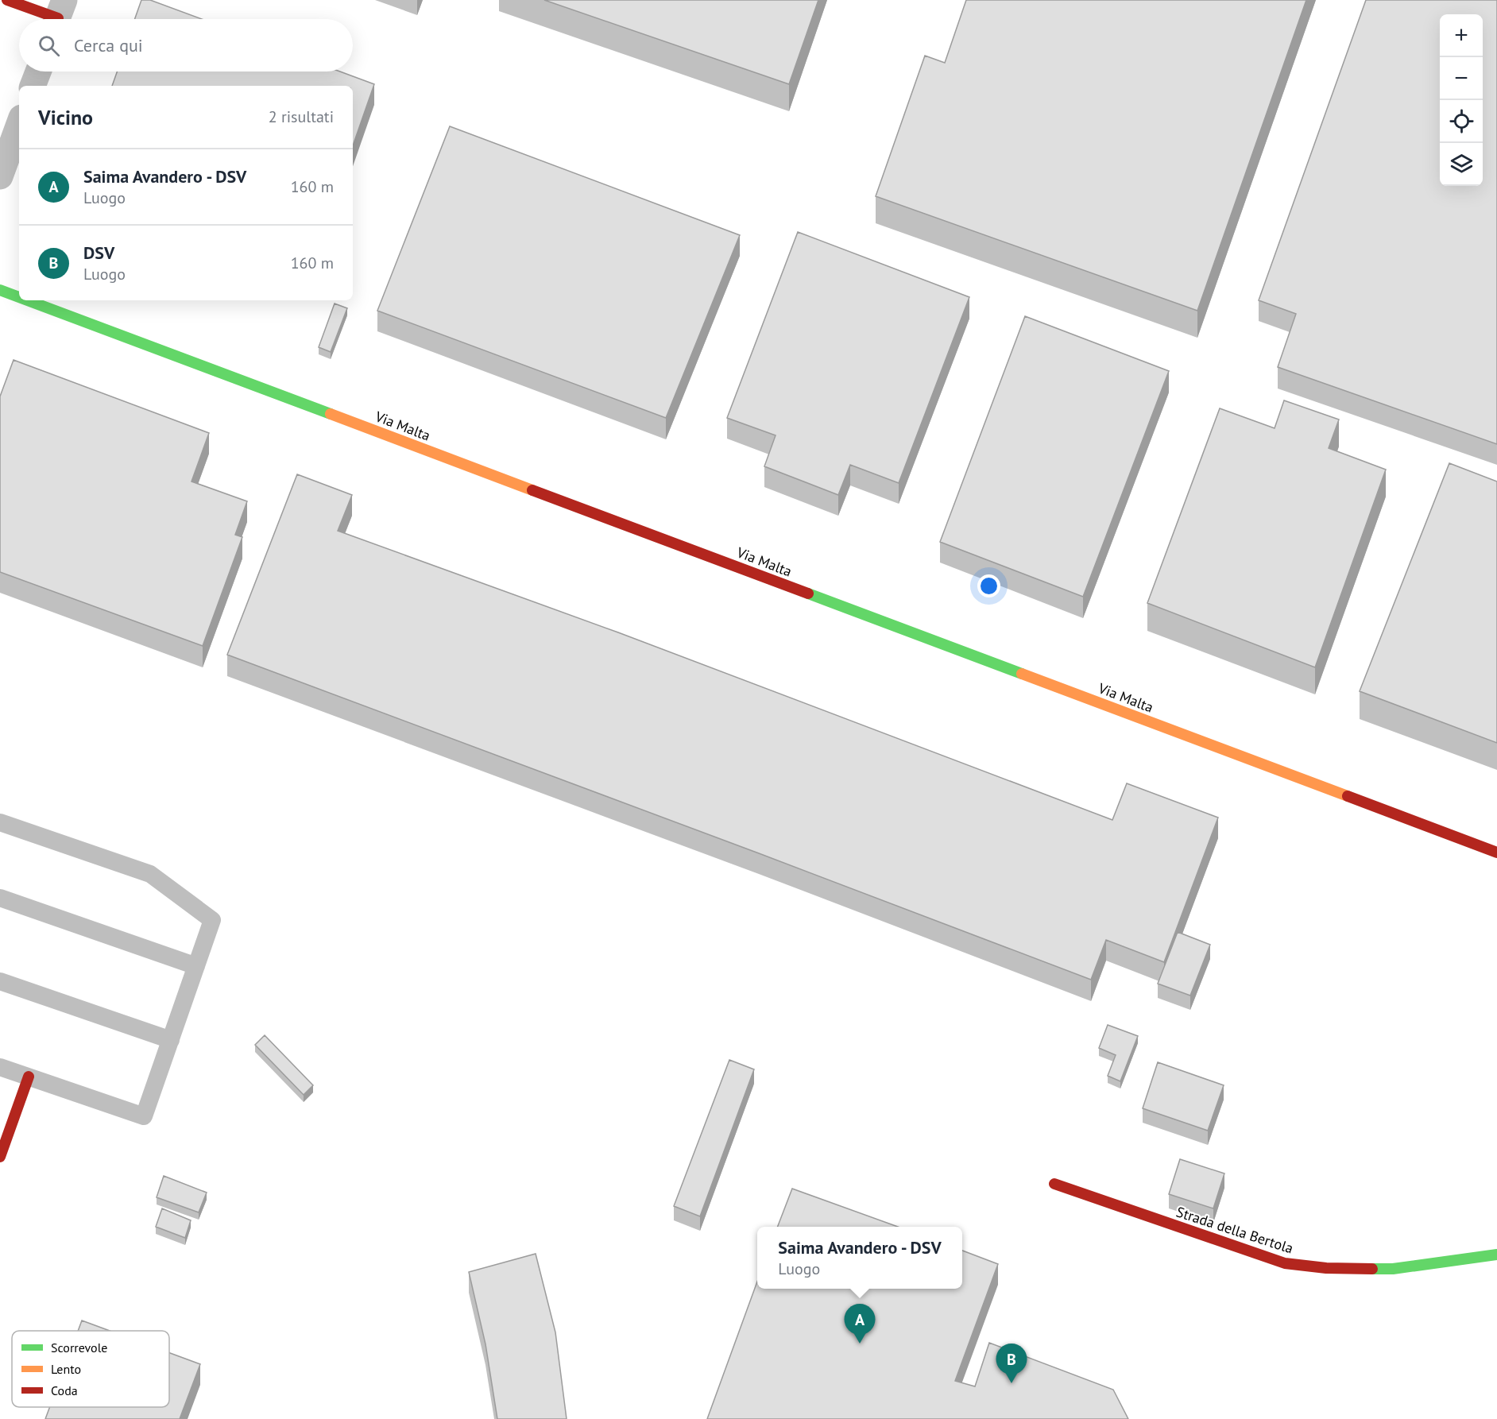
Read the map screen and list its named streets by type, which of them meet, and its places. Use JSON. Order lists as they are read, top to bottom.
{
  "streets": {
    "street": ["Via Malta", "Strada della Bertola"]
  },
  "legend": ["Scorrevole", "Lento", "Coda"],
  "page": {
    "map_buttons": ["+", "−"],
    "search": "Cerca qui",
    "heading": ["Vicino", "2 risultati"],
    "list": [
      {
        "mark": "A",
        "name": "Saima Avandero - DSV",
        "note": "Luogo",
        "value": "160 m"
      },
      {
        "mark": "B",
        "name": "DSV",
        "note": "Luogo",
        "value": "160 m"
      }
    ],
    "popup": ["Saima Avandero - DSV", "Luogo"],
    "pins": ["A", "B"]
  }
}
